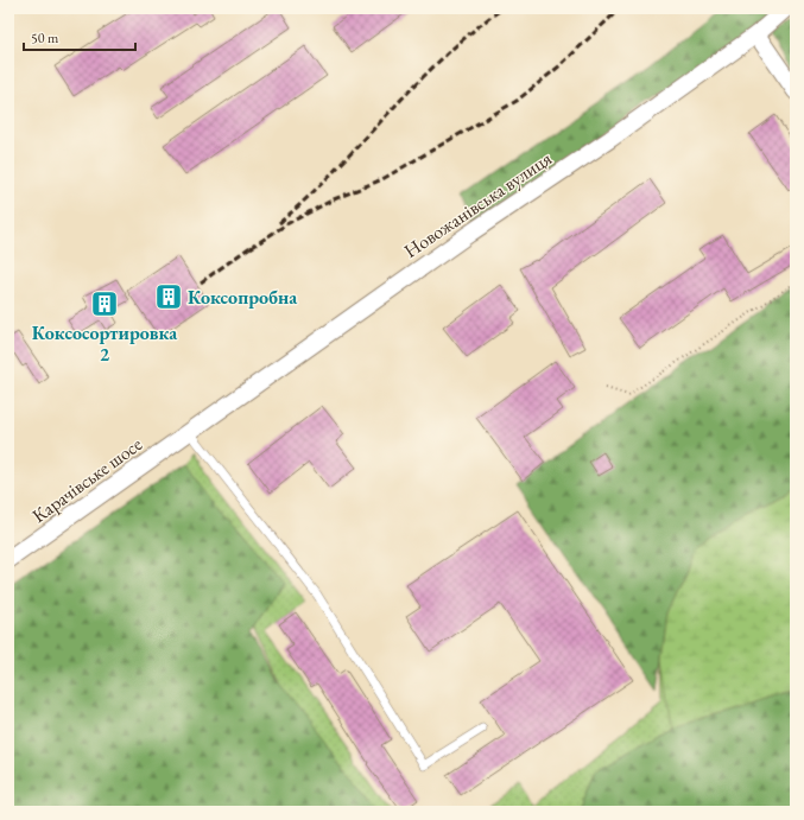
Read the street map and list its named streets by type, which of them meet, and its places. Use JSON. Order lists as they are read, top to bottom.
{
  "streets": {
    "street": ["Новожанівська вулиця", "Карачівське шосе"]
  },
  "crossings": [
    ["Новожанівська вулиця", "Карачівське шосе"]
  ],
  "places": {
    "building": ["Коксопробна", "Коксосортировка 2"]
  },
  "scale_bar": "50 m"
}
